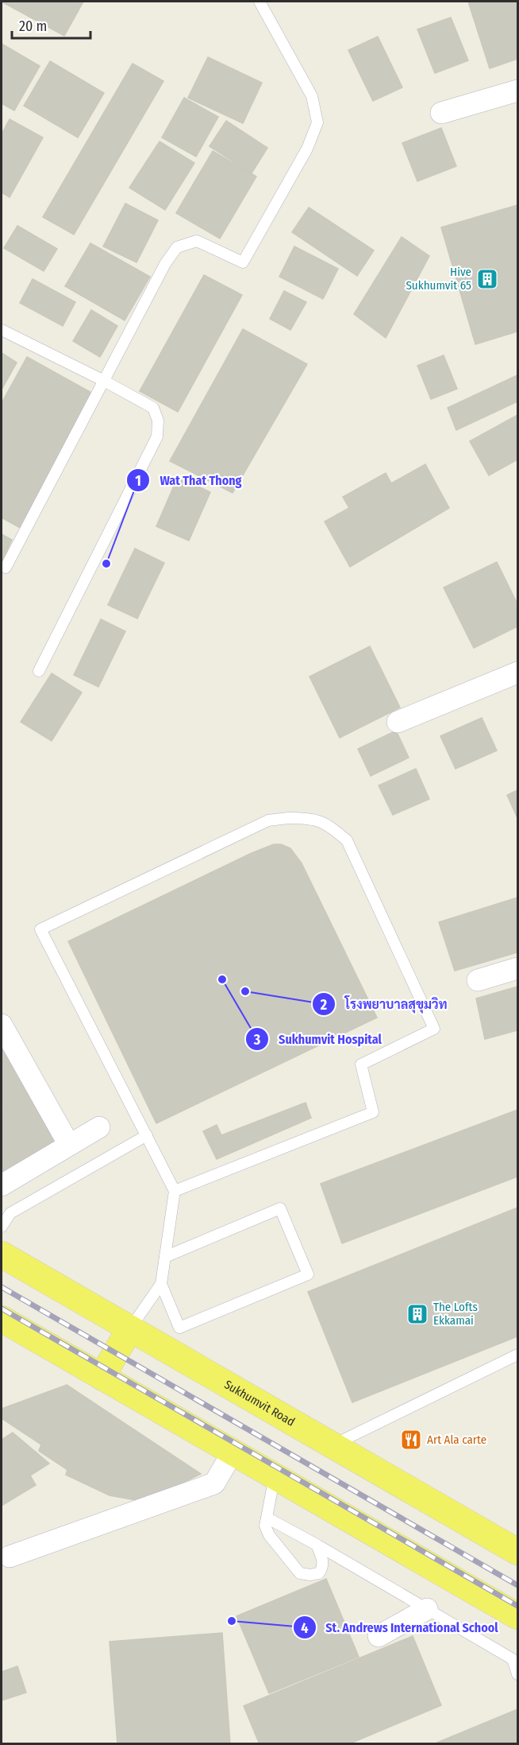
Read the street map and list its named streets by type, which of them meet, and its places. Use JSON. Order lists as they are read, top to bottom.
{
  "streets": {
    "main road": ["Sukhumvit Road"]
  },
  "places": {
    "building": ["Hive Sukhumvit 65", "The Lofts Ekkamai"],
    "other": [
      "Wat That Thong",
      "Sukhumvit Hospital",
      "โรงพยาบาลสุขุมวิท",
      "St. Andrews International School"
    ],
    "restaurant": ["Art Ala carte"]
  },
  "scale_bar": "20 m"
}
